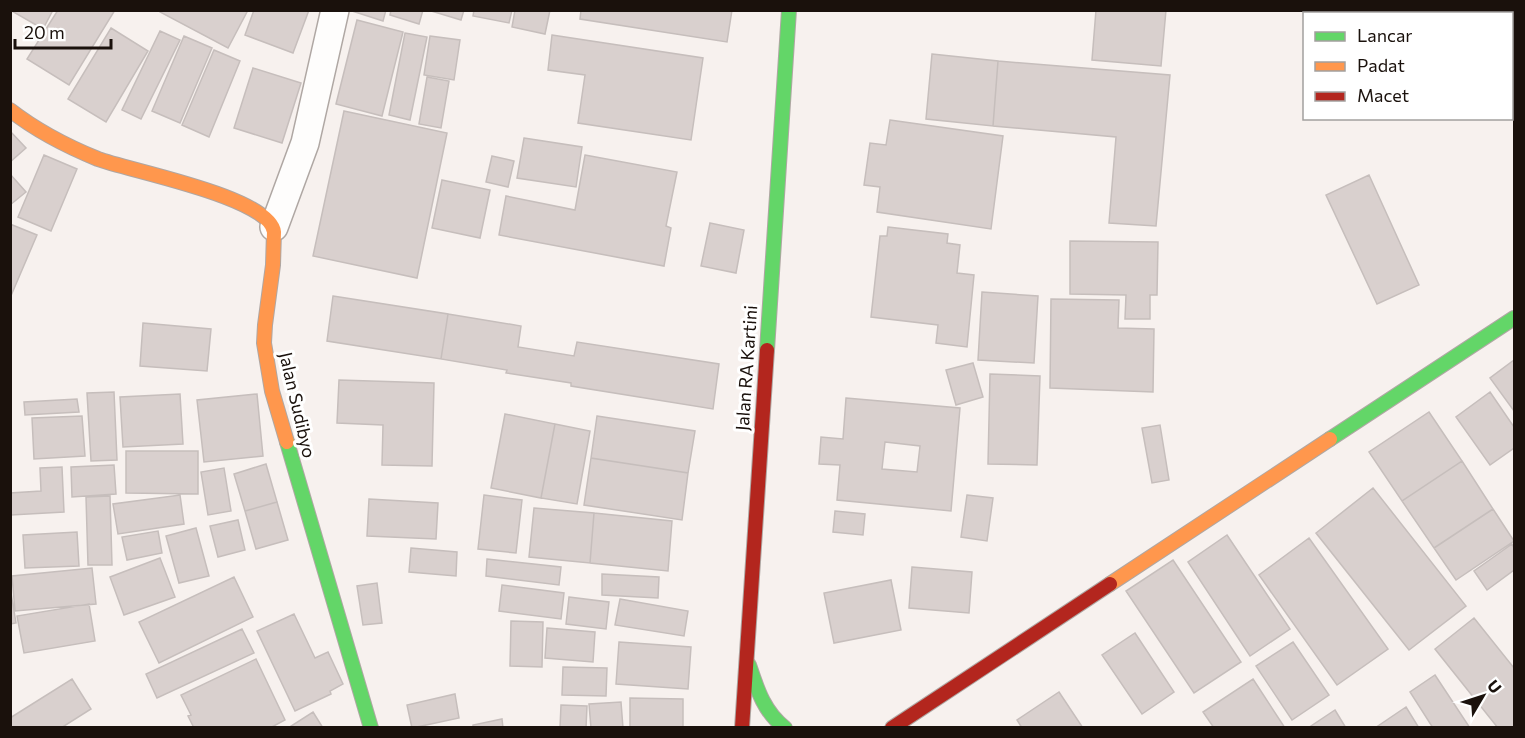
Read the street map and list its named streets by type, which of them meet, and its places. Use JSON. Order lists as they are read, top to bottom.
{
  "streets": {
    "street": ["Jalan RA Kartini", "Jalan Sudibyo"]
  },
  "legend": ["Lancar", "Padat", "Macet"],
  "scale_bar": "20 m",
  "north": "top right"
}
